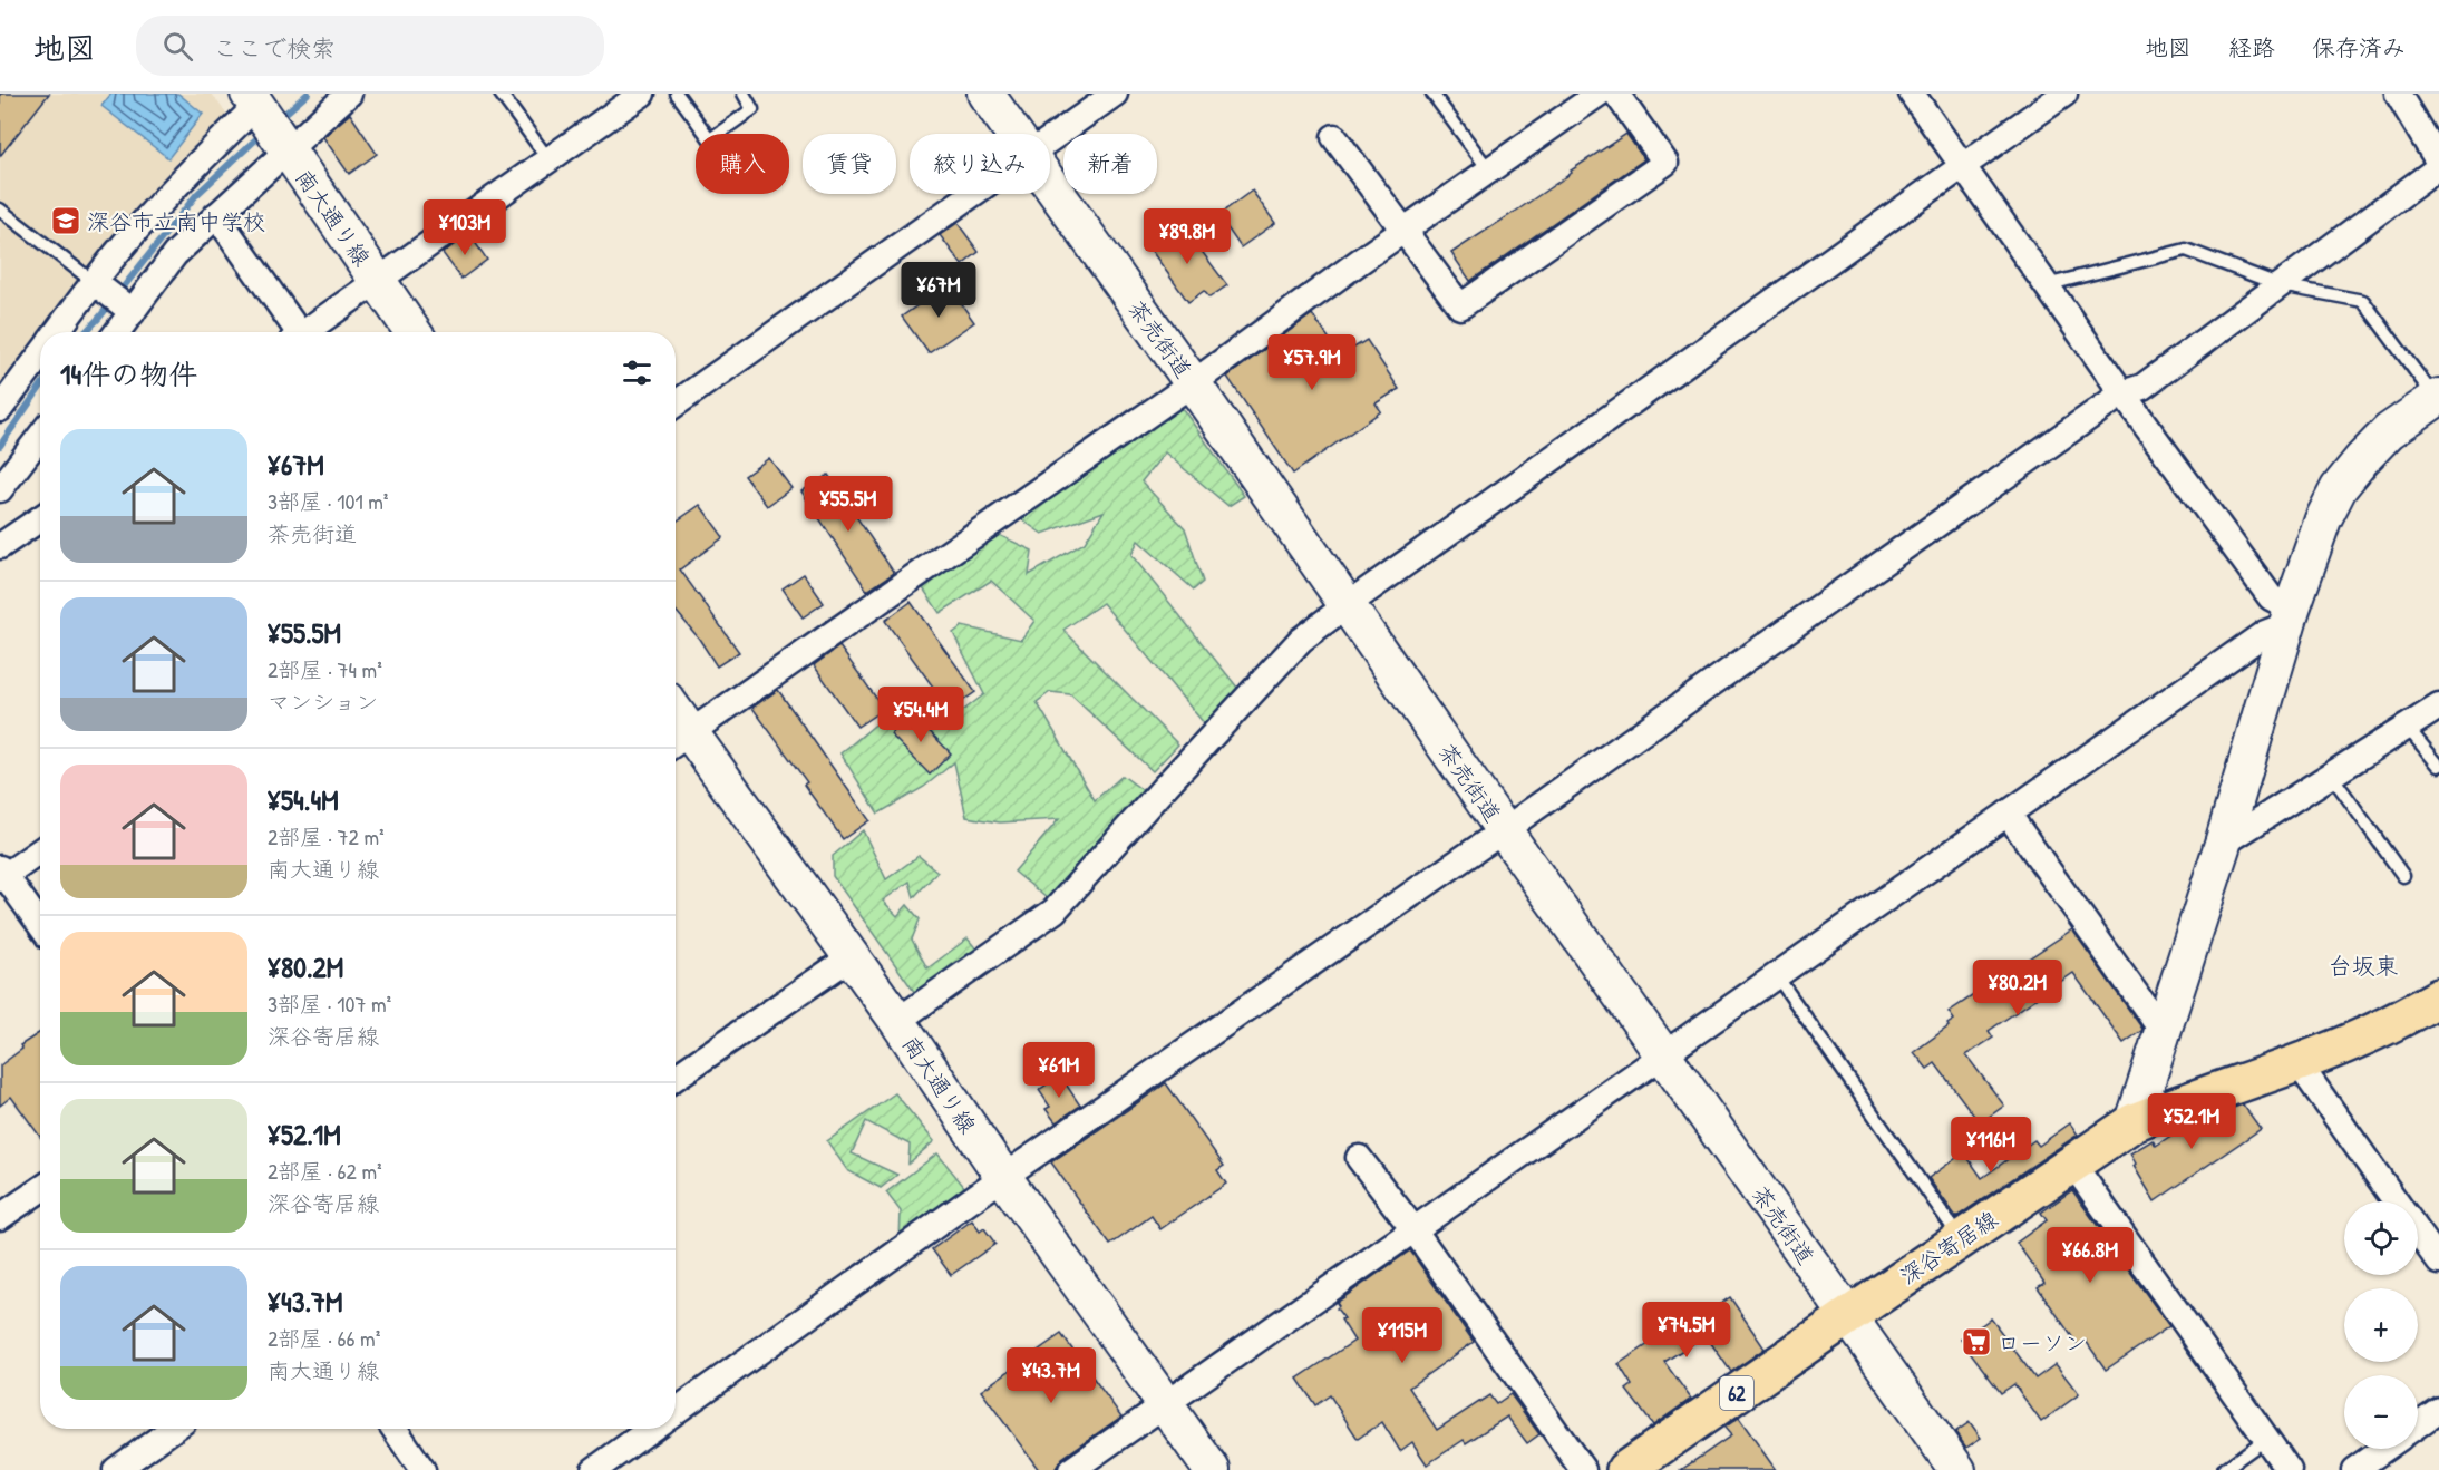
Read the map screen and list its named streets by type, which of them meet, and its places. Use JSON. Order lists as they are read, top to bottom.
{
  "streets": {
    "main road": ["深谷寄居線", "62"],
    "street": ["南大通り線", "茶売街道"]
  },
  "crossings": [
    ["茶売街道", "深谷寄居線"]
  ],
  "districts": ["台坂東"],
  "places": {
    "school or university": ["深谷市立南中学校"],
    "supermarket": ["ローソン"]
  },
  "page": {
    "header": "地図",
    "search": "ここで検索",
    "nav": ["地図", "経路", "保存済み"],
    "chip": [
      "購入",
      "賃貸",
      "絞り込み",
      "新着"
    ],
    "price": [
      "¥103M",
      "¥89.8M",
      "¥67M",
      "¥57.9M",
      "¥55.5M",
      "¥54.4M",
      "¥80.2M",
      "¥61M",
      "¥52.1M",
      "¥116M",
      "¥66.8M",
      "¥74.5M",
      "¥115M",
      "¥43.7M"
    ],
    "heading": "14件の物件",
    "list": [
      {
        "name": "¥67M",
        "note": "3部屋 · 101 m² · 茶売街道"
      },
      {
        "name": "¥55.5M",
        "note": "2部屋 · 74 m² · マンション"
      },
      {
        "name": "¥54.4M",
        "note": "2部屋 · 72 m² · 南大通り線"
      },
      {
        "name": "¥80.2M",
        "note": "3部屋 · 107 m² · 深谷寄居線"
      },
      {
        "name": "¥52.1M",
        "note": "2部屋 · 62 m² · 深谷寄居線"
      },
      {
        "name": "¥43.7M",
        "note": "2部屋 · 66 m² · 南大通り線"
      }
    ],
    "map_buttons": ["+", "−"]
  }
}
